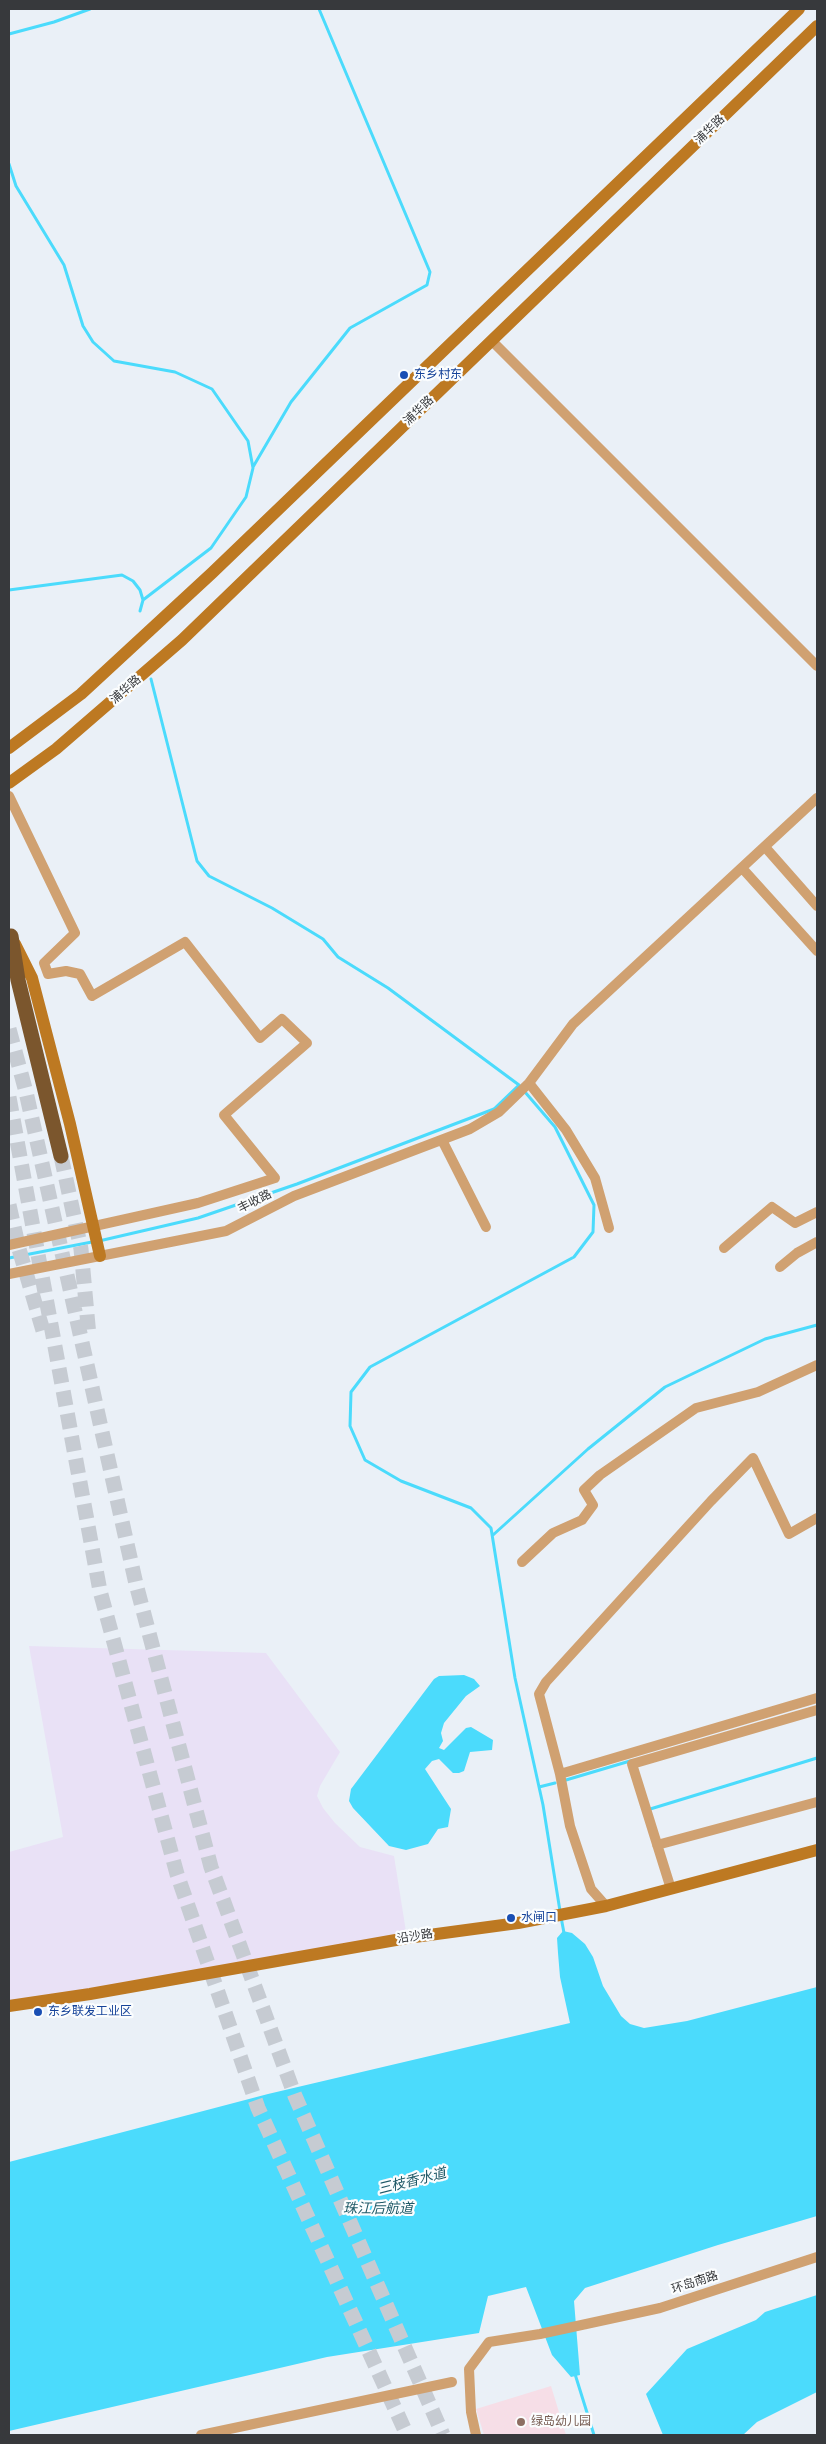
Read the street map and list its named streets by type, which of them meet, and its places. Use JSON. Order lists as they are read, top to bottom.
{
  "streets": {
    "main road": ["浦华路", "沿沙路"],
    "street": ["丰收路", "环岛南路"]
  },
  "water": ["三枝香水道", "珠江后航道"],
  "places": [
    "东乡村东",
    "水闸口",
    "东乡联发工业区",
    "绿岛幼儿园"
  ]
}
